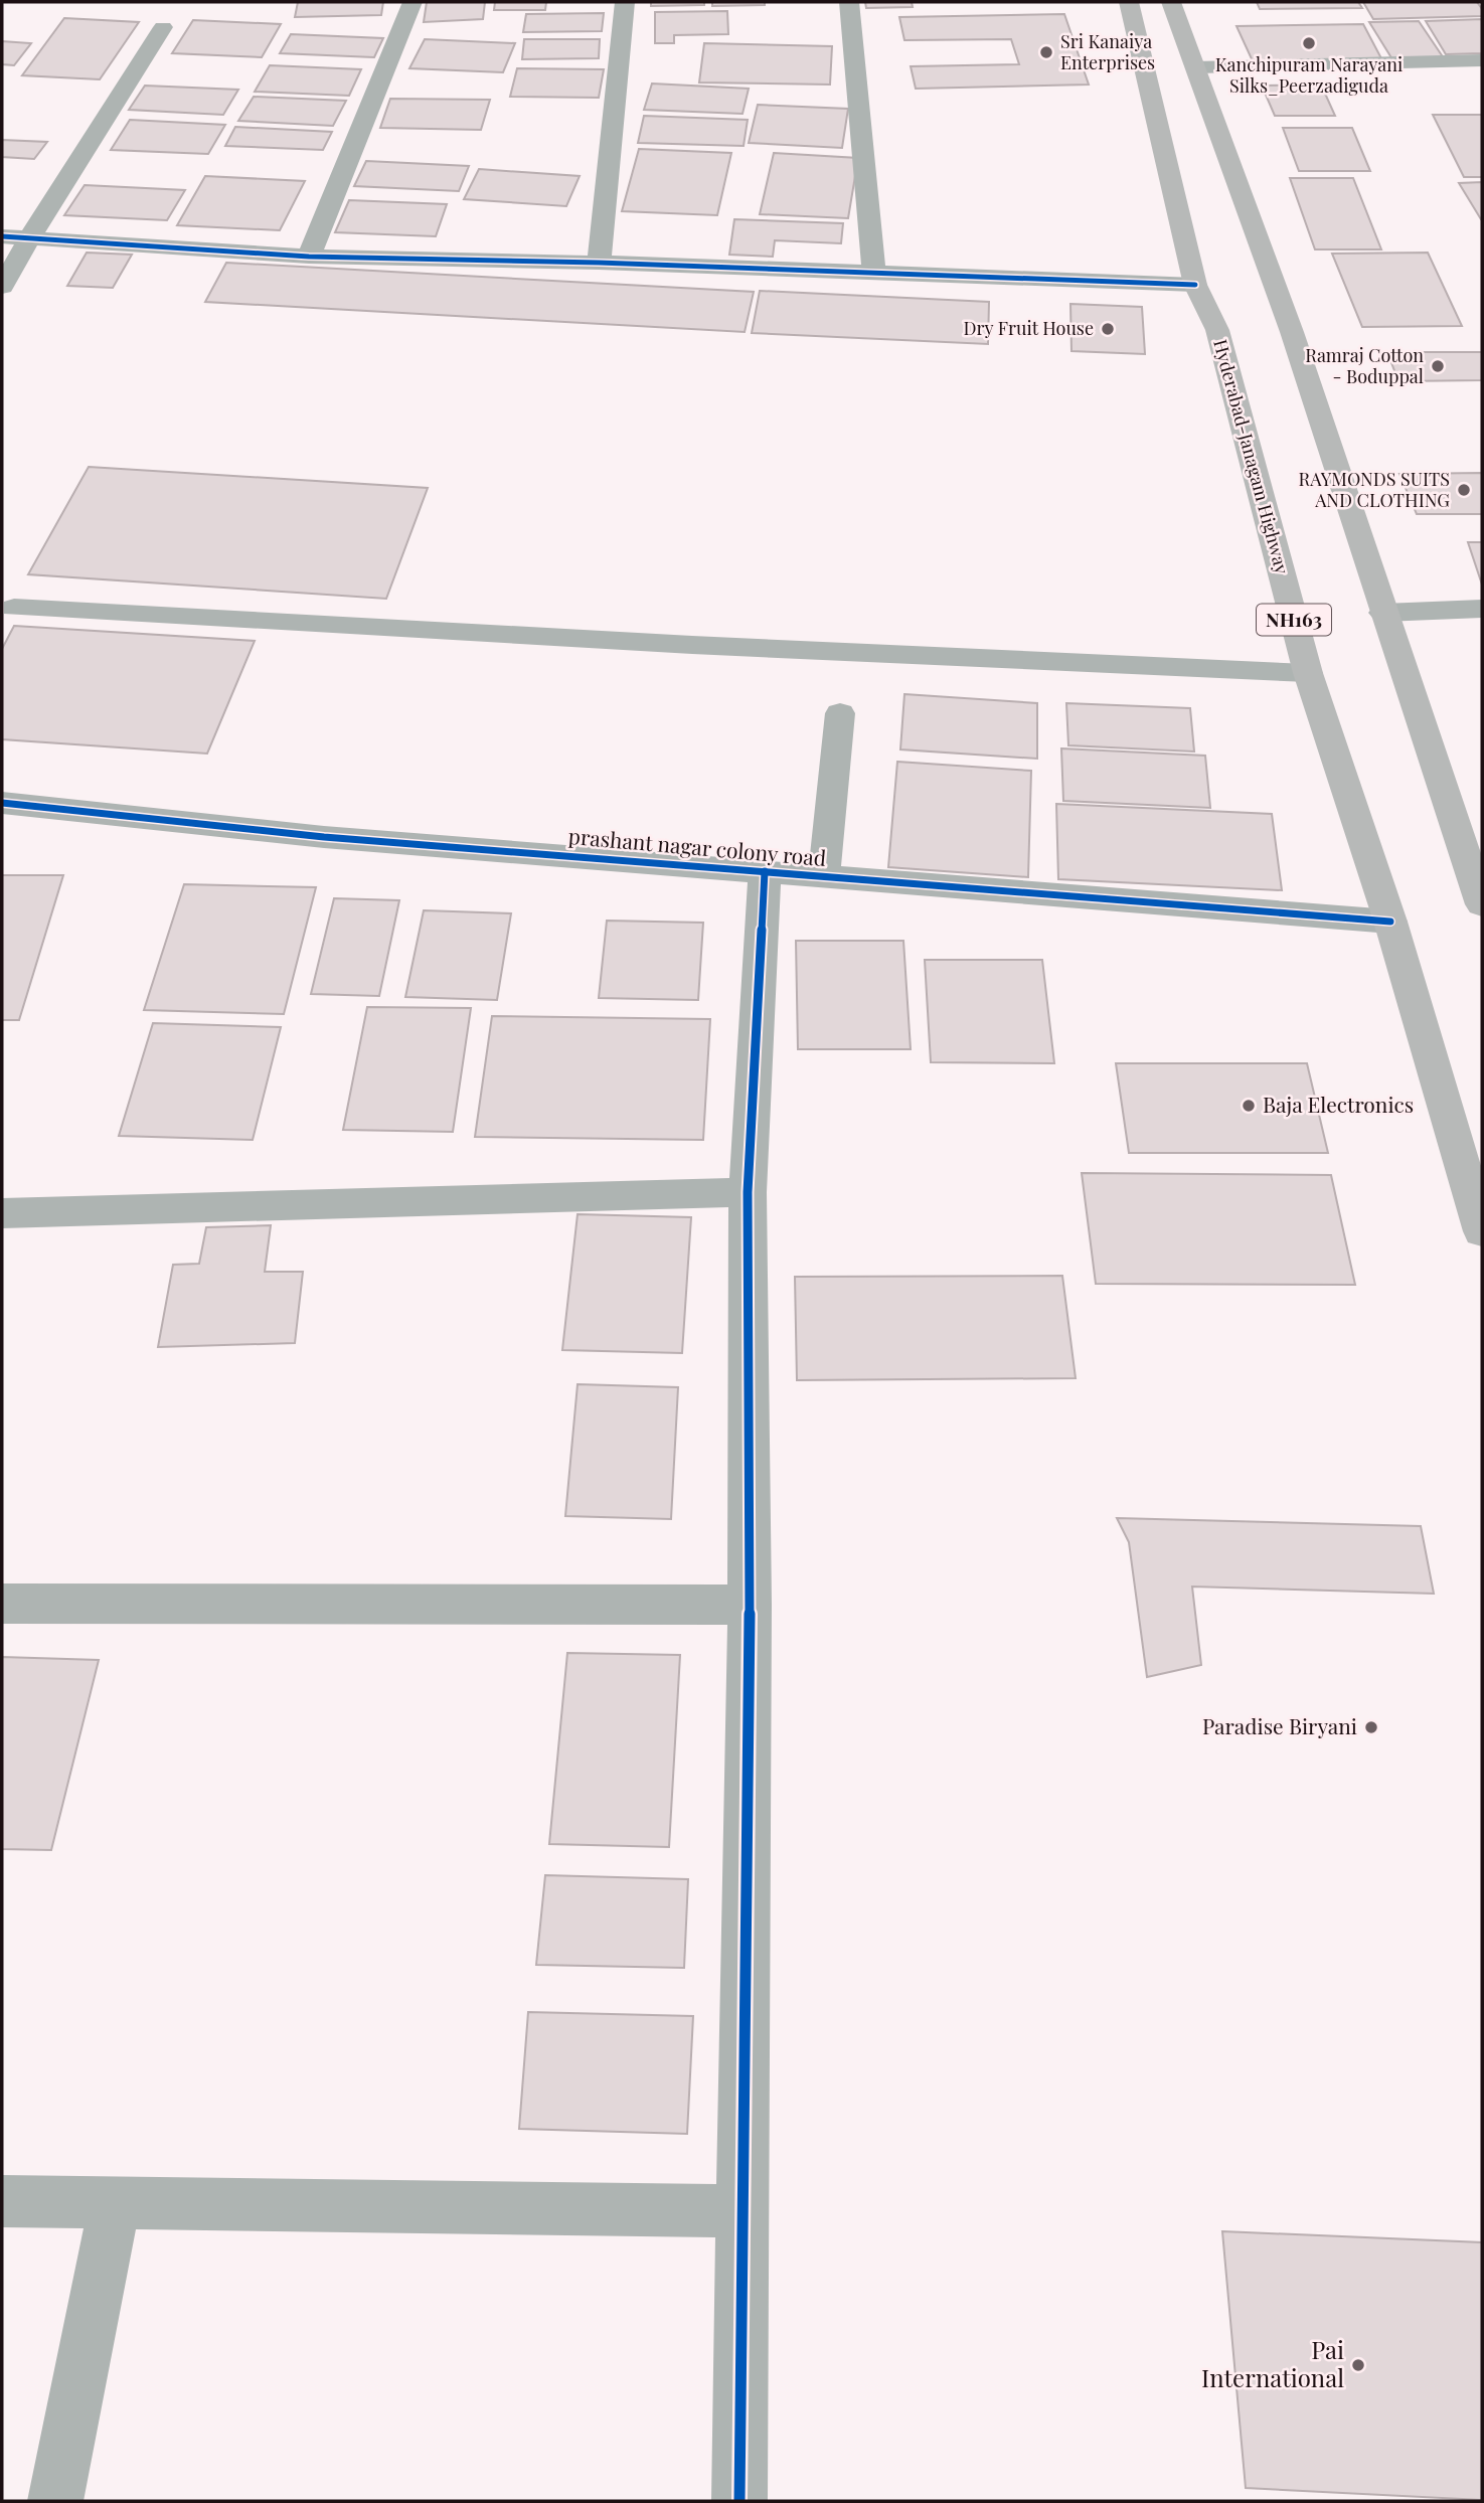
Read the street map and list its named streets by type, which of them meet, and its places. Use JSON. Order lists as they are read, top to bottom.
{
  "streets": {
    "highway": ["Hyderabad-Janagam Highway", "NH163"],
    "street": ["prashant nagar colony road"]
  },
  "crossings": [
    ["Hyderabad-Janagam Highway", "prashant nagar colony road"]
  ],
  "places": [
    "Kanchipuram Narayani Silks_Peerzadiguda",
    "Sri Kanaiya Enterprises",
    "Dry Fruit House",
    "Ramraj Cotton - Boduppal",
    "RAYMONDS SUITS AND CLOTHING",
    "Baja Electronics",
    "Paradise Biryani",
    "Pai International"
  ]
}
